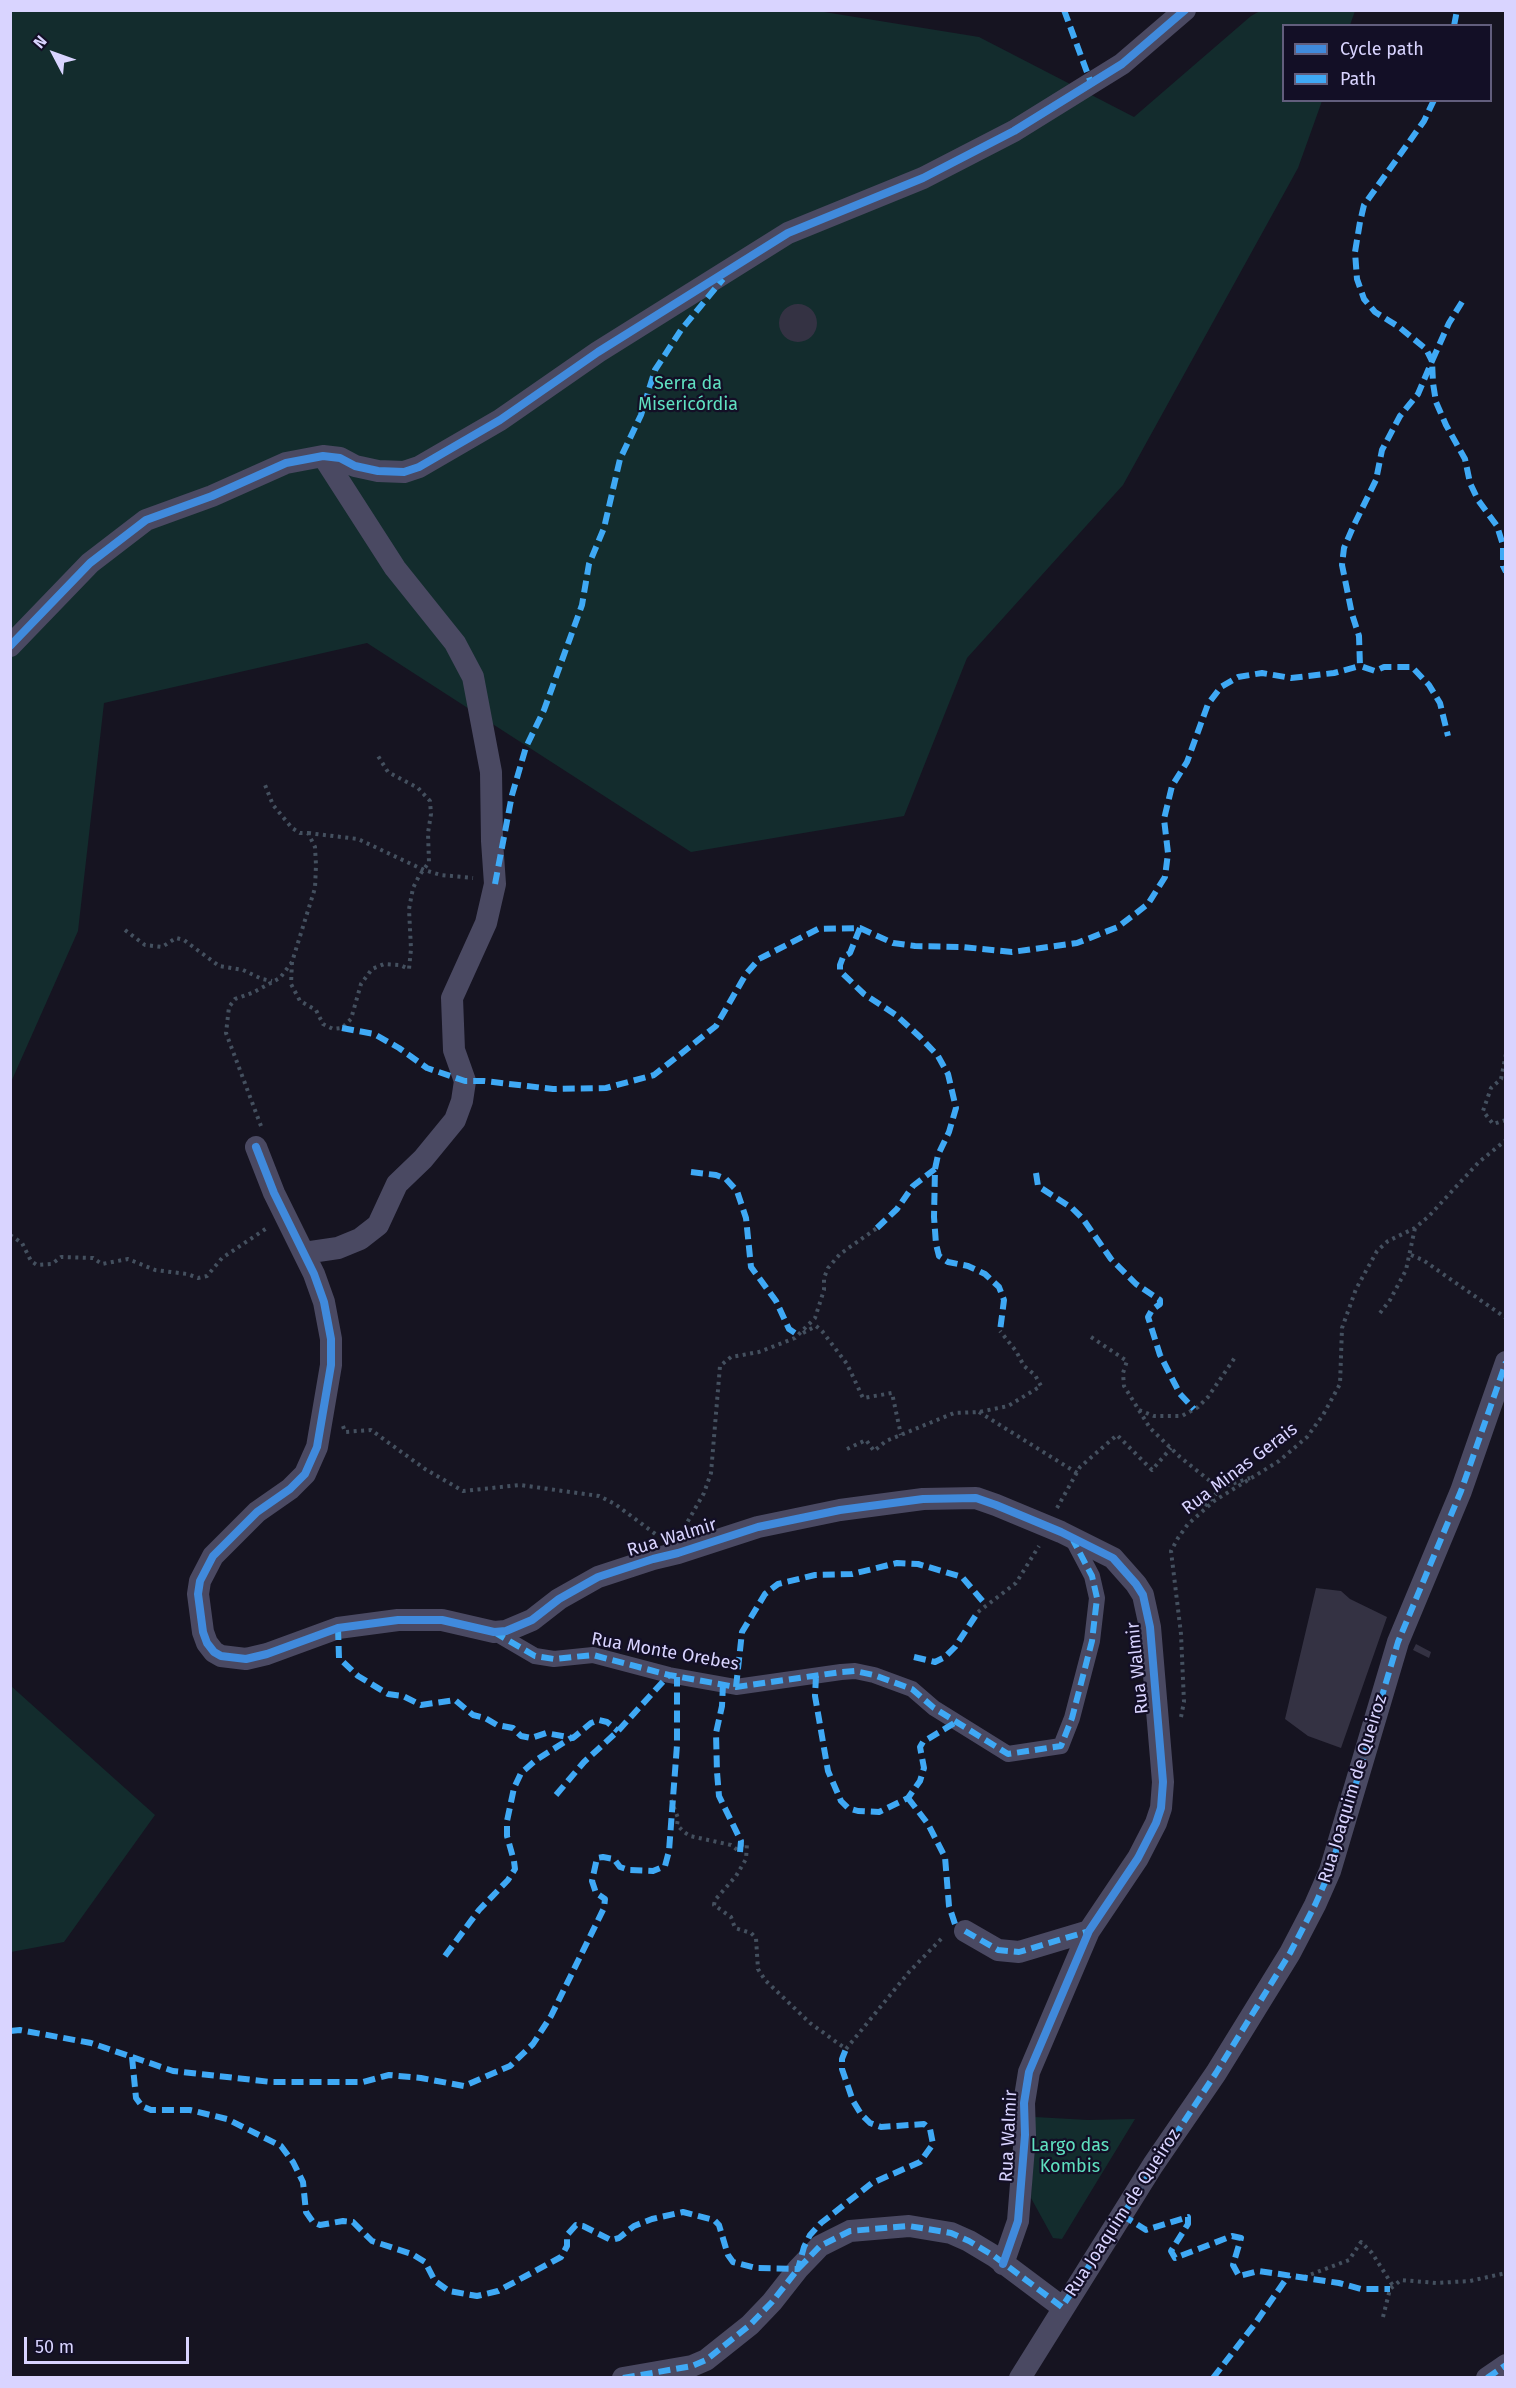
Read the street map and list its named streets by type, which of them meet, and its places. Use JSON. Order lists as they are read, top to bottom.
{
  "streets": {
    "street": ["Rua Walmir", "Rua Monte Orebes", "Rua Joaquim de Queiroz"],
    "path": ["Rua Minas Gerais"]
  },
  "crossings": [
    ["Rua Walmir", "Rua Monte Orebes"]
  ],
  "parks": ["Serra da Misericórdia", "Largo das Kombis"],
  "legend": ["Cycle path", "Path"],
  "scale_bar": "50 m",
  "north": "top left"
}
